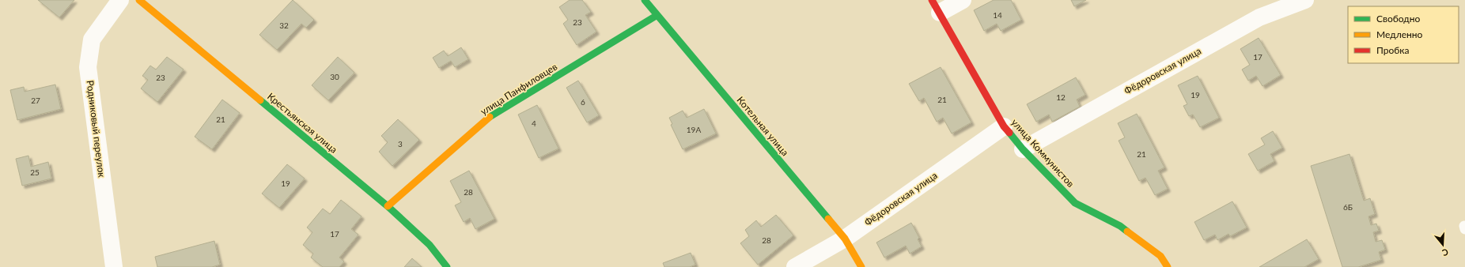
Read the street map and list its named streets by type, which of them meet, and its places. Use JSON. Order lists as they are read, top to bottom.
{
  "streets": {
    "street": [
      "Фёдоровская улица",
      "улица Панфиловцев",
      "Крестьянская улица",
      "Котельная улица",
      "Родниковый переулок",
      "улица Коммунистов"
    ]
  },
  "crossings": [
    ["Фёдоровская улица", "Котельная улица"],
    ["Фёдоровская улица", "улица Коммунистов"],
    ["улица Панфиловцев", "Крестьянская улица"],
    ["улица Панфиловцев", "Котельная улица"]
  ],
  "house_numbers": [
    "14",
    "23",
    "32",
    "17",
    "30",
    "23",
    "19",
    "12",
    "21",
    "27",
    "6",
    "21",
    "4",
    "19А",
    "3",
    "21",
    "25",
    "19",
    "28",
    "6Б",
    "17",
    "28"
  ],
  "legend": ["Свободно", "Медленно", "Пробка"],
  "north": "bottom"
}
